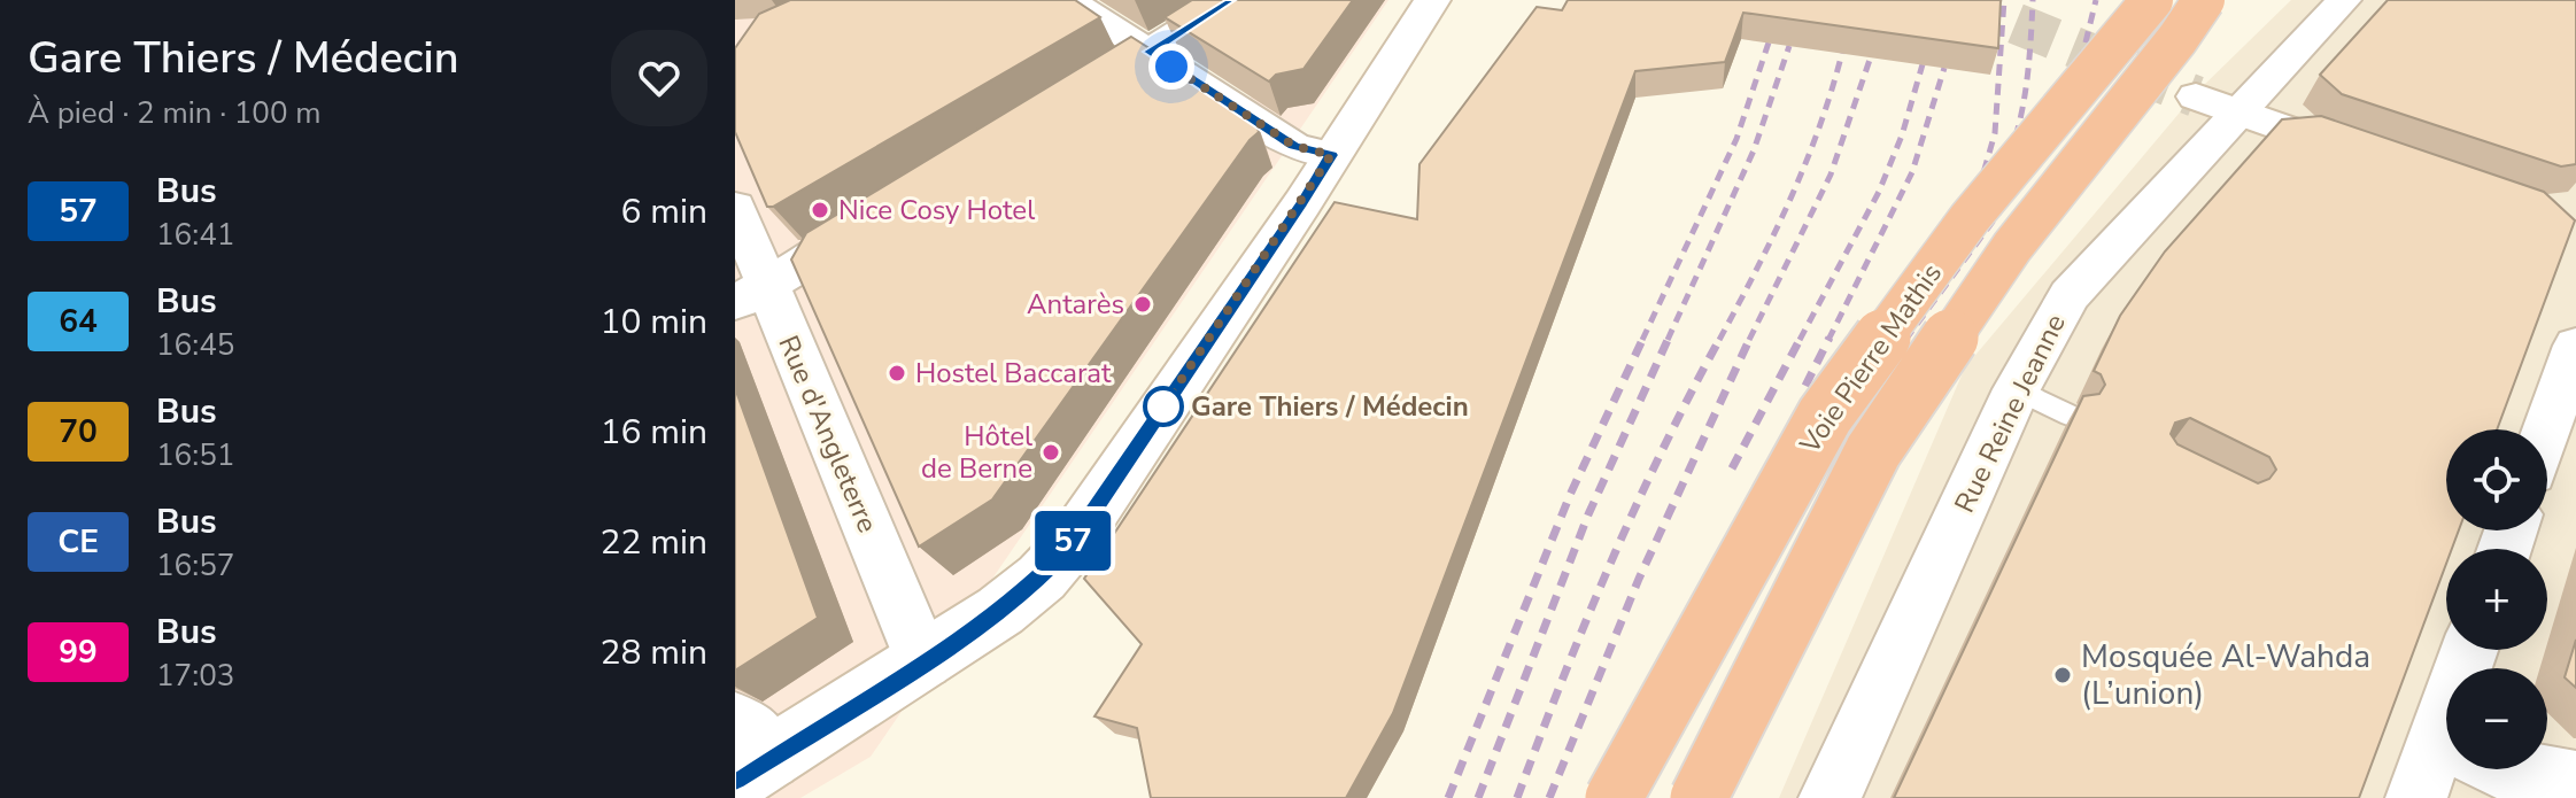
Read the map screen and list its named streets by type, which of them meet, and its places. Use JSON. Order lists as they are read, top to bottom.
{
  "streets": {
    "highway": ["Voie Pierre Mathis"],
    "street": ["Rue Reine Jeanne", "Rue d'Angleterre"]
  },
  "places": [
    "Nice Cosy Hotel",
    "Antarès",
    "Hostel Baccarat",
    "Gare Thiers / Médecin",
    "Hôtel de Berne",
    "Mosquée Al-Wahda (L’union)"
  ],
  "lines": ["bus line 57"],
  "page": {
    "heading": ["Gare Thiers / Médecin", "À pied · 2 min · 100 m"],
    "on_map": "57",
    "list": [
      {
        "mark": "57",
        "name": "Bus",
        "note": "16:41",
        "value": "6 min"
      },
      {
        "mark": "64",
        "name": "Bus",
        "note": "16:45",
        "value": "10 min"
      },
      {
        "mark": "70",
        "name": "Bus",
        "note": "16:51",
        "value": "16 min"
      },
      {
        "mark": "CE",
        "name": "Bus",
        "note": "16:57",
        "value": "22 min"
      },
      {
        "mark": "99",
        "name": "Bus",
        "note": "17:03",
        "value": "28 min"
      }
    ],
    "map_buttons": ["+", "−"]
  }
}
